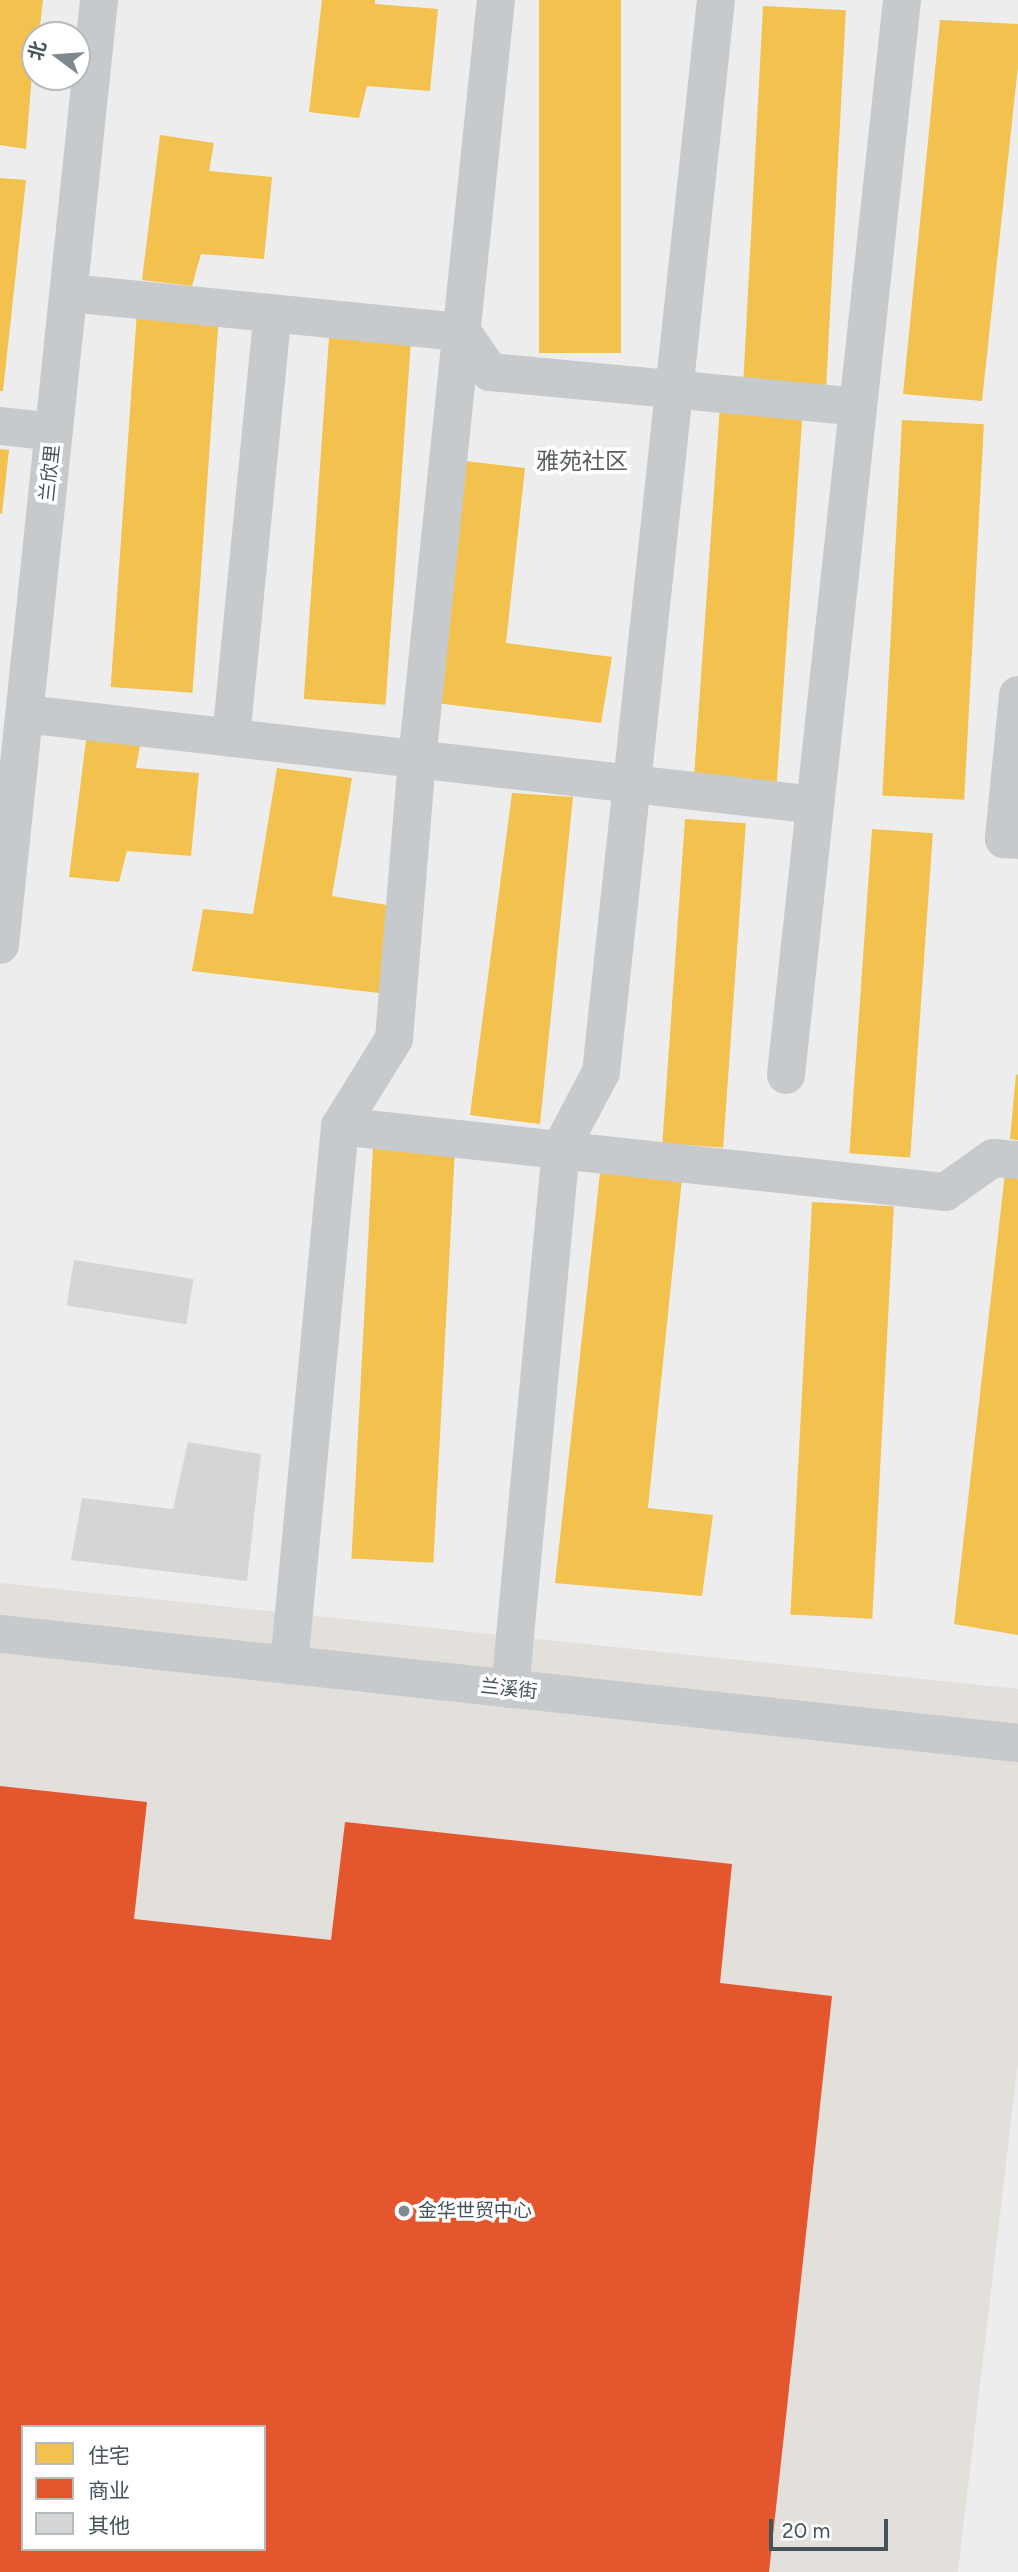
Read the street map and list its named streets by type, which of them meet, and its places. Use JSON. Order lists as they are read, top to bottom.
{
  "streets": {
    "street": ["兰欣里", "兰溪街"]
  },
  "districts": ["雅苑社区"],
  "places": ["金华世贸中心"],
  "legend": ["住宅", "商业", "其他"],
  "scale_bar": "20 m",
  "north": "left"
}
